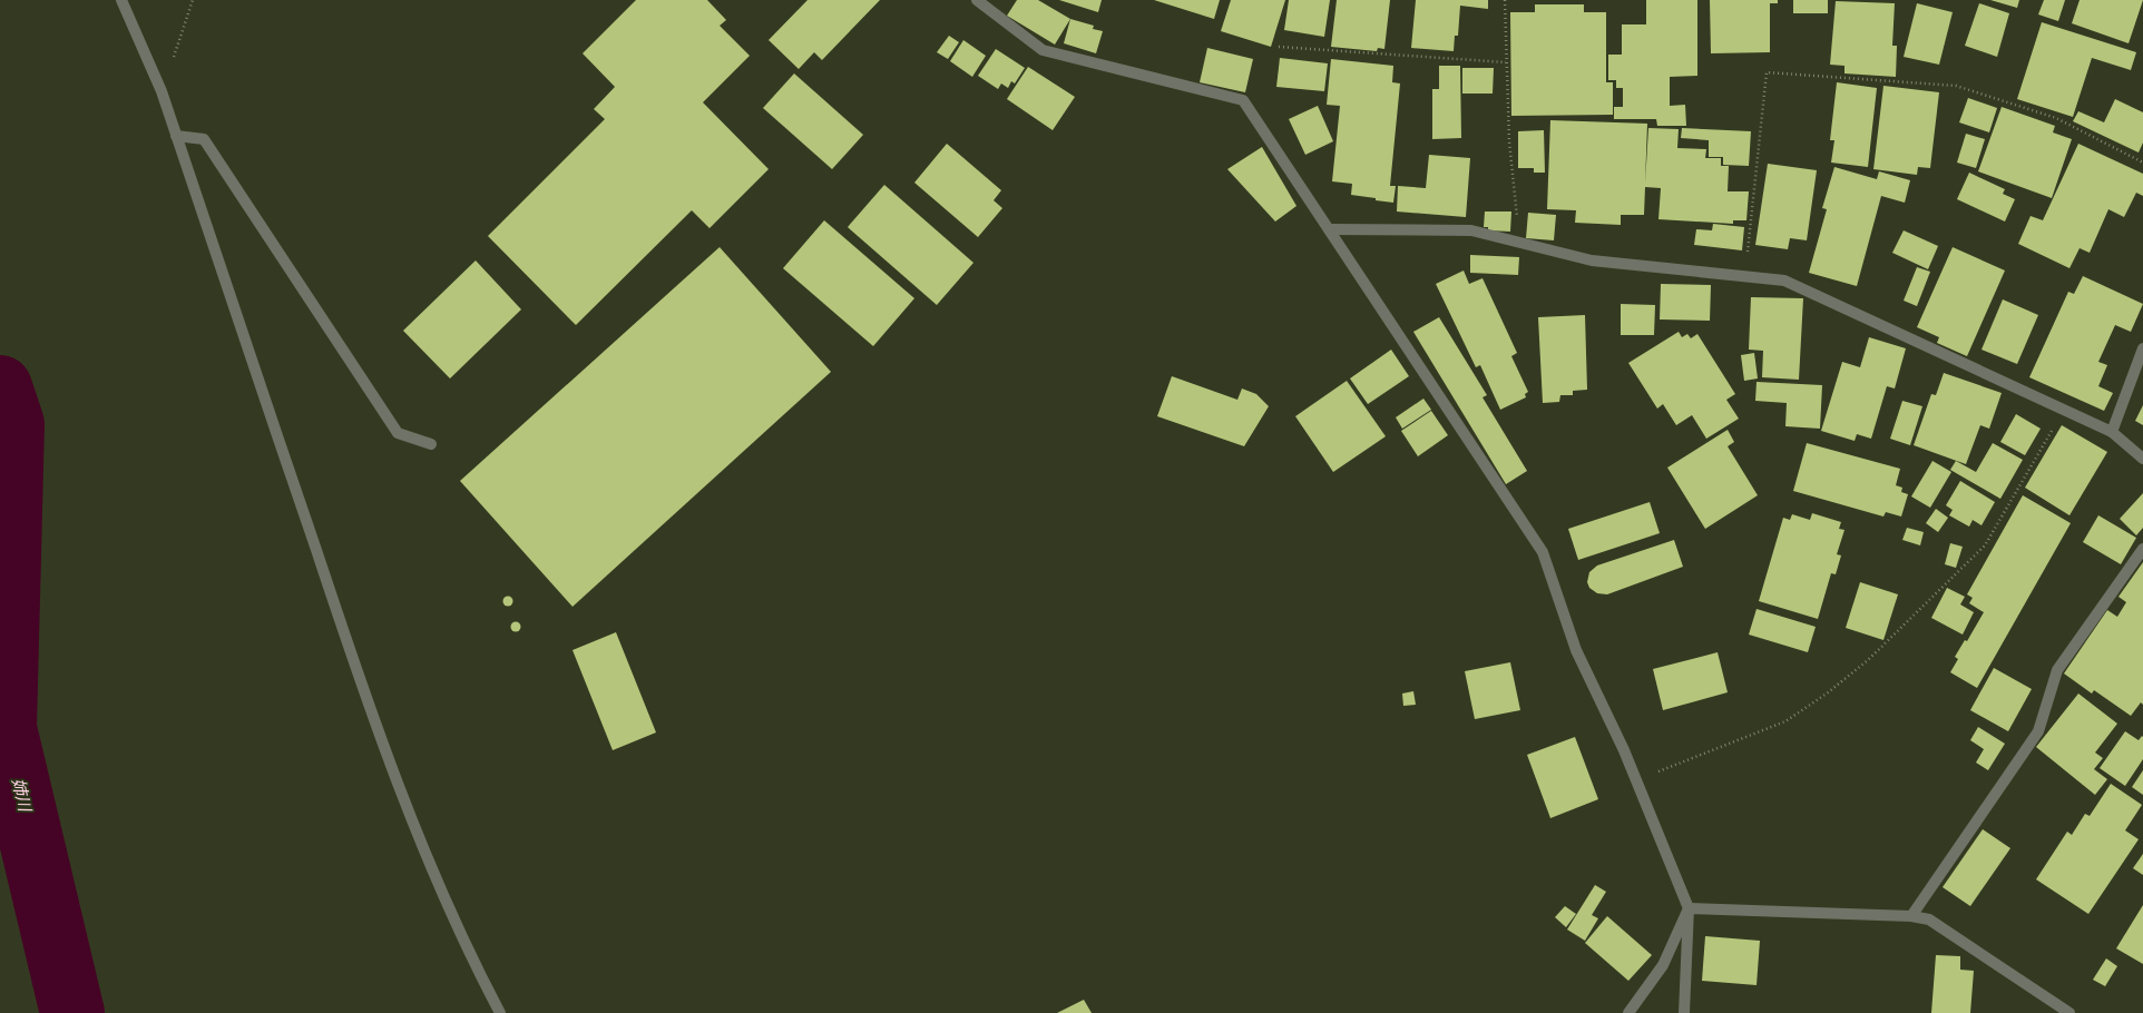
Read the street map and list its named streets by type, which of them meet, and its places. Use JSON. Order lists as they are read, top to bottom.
{
  "water": ["姉川"]
}
